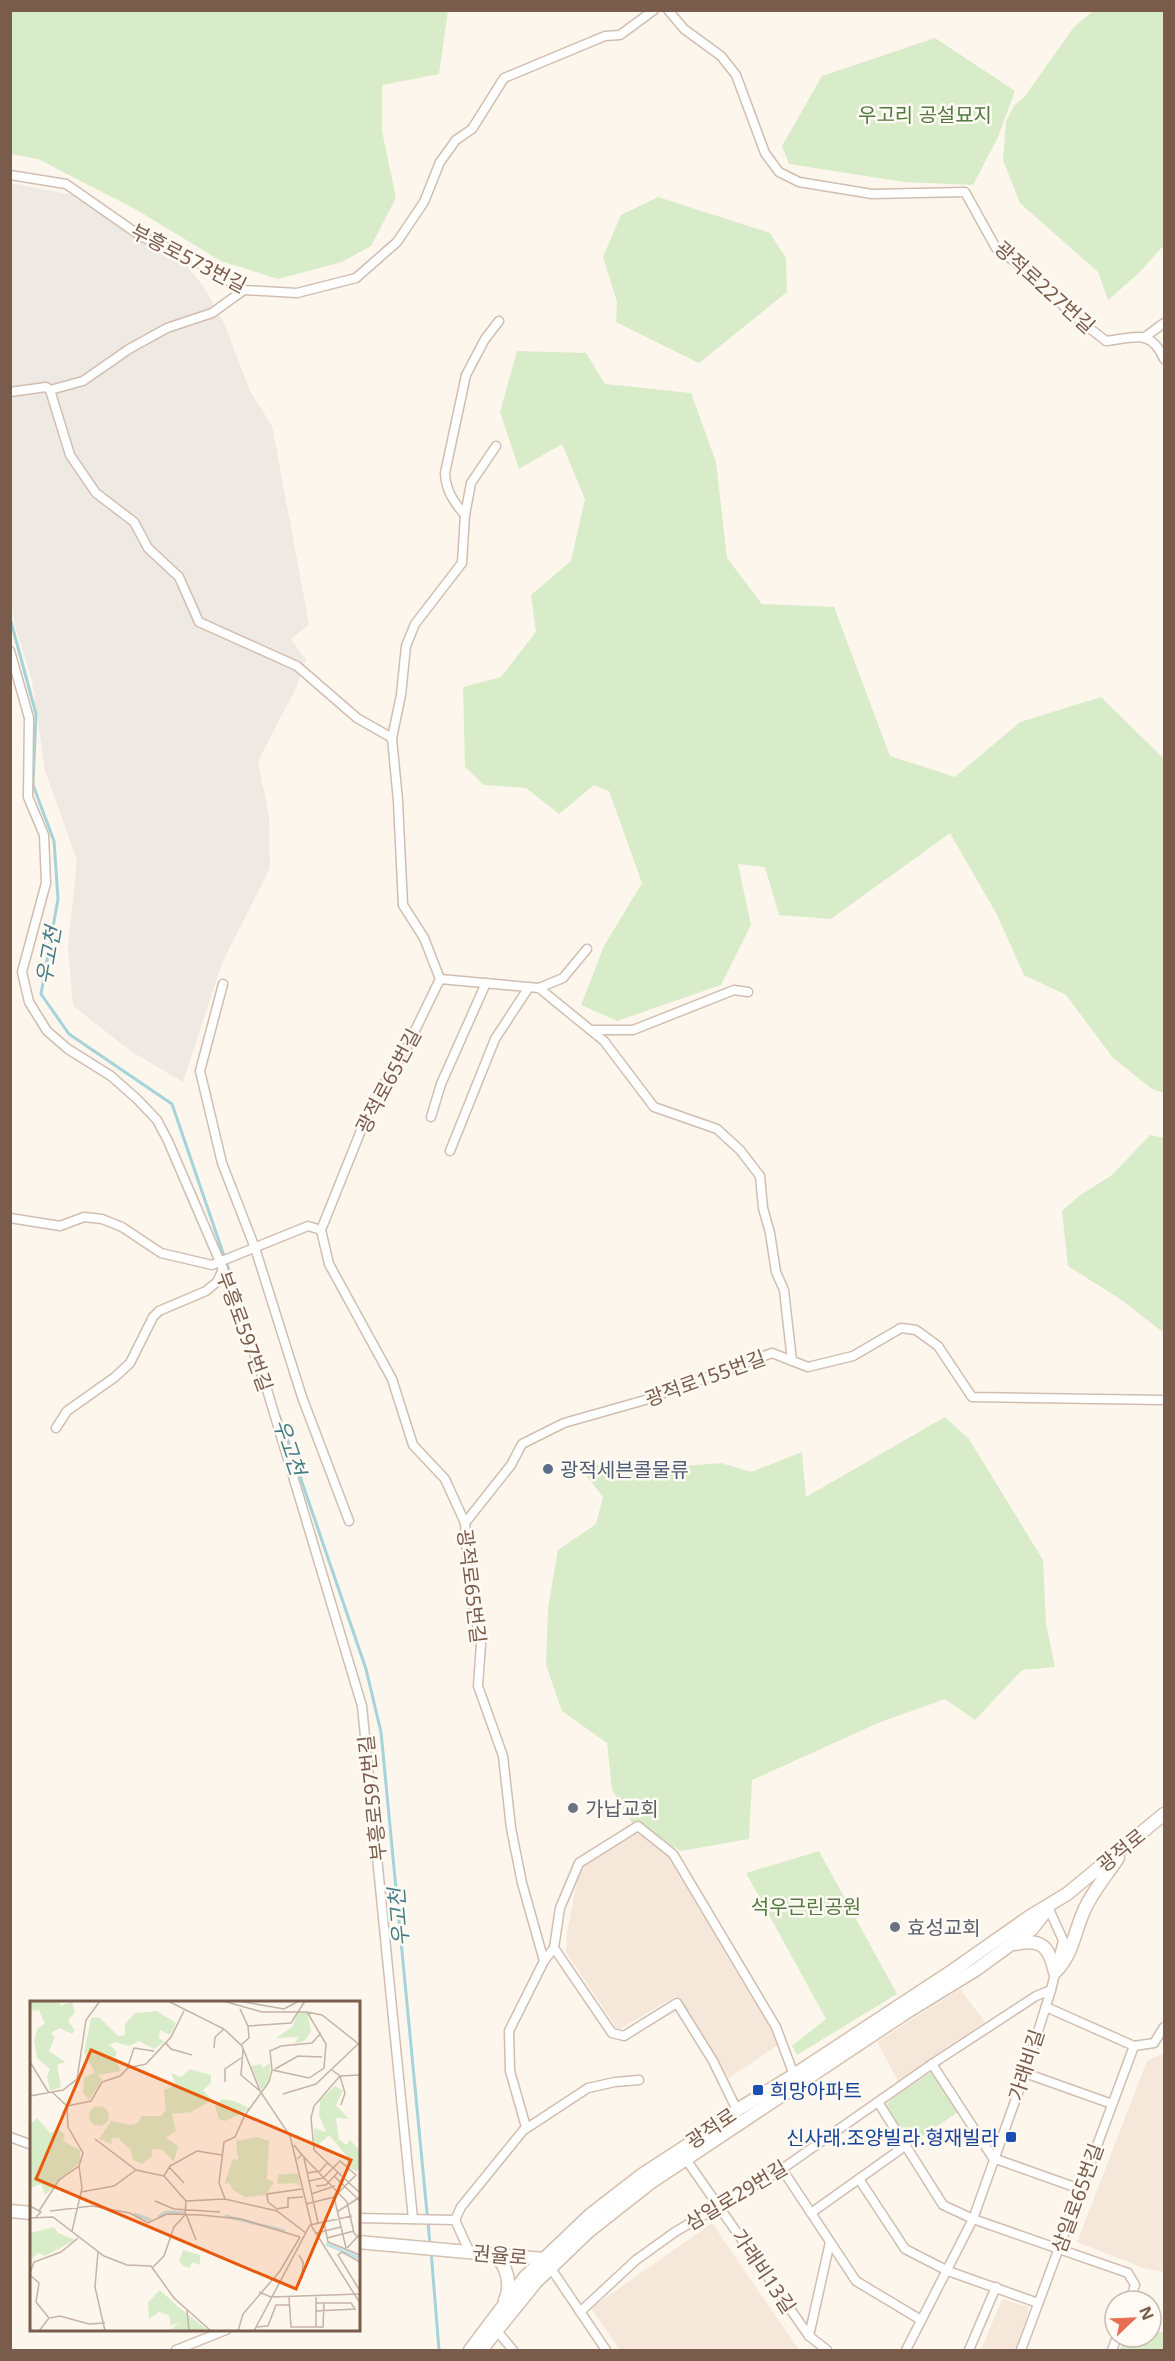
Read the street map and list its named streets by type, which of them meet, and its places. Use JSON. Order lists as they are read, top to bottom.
{
  "streets": {
    "main road": ["광적로", "권율로"],
    "street": [
      "부흥로573번길",
      "광적로227번길",
      "광적로65번길",
      "부흥로597번길",
      "광적로155번길",
      "가래비길",
      "삼일로29번길",
      "삼일로65번길",
      "가래비13길"
    ]
  },
  "crossings": [
    ["광적로65번길", "광적로155번길"],
    ["광적로", "가래비길"],
    ["광적로", "권율로"],
    ["광적로", "가래비13길"],
    ["가래비길", "삼일로29번길"],
    ["삼일로29번길", "가래비13길"]
  ],
  "water": ["우고천"],
  "parks": ["우고리 공설묘지", "석우근린공원"],
  "places": {
    "other": ["광적세븐콜물류", "가납교회", "효성교회"],
    "transit": ["희망아파트", "신사래.조양빌라.형재빌라"]
  },
  "north": "top right"
}
